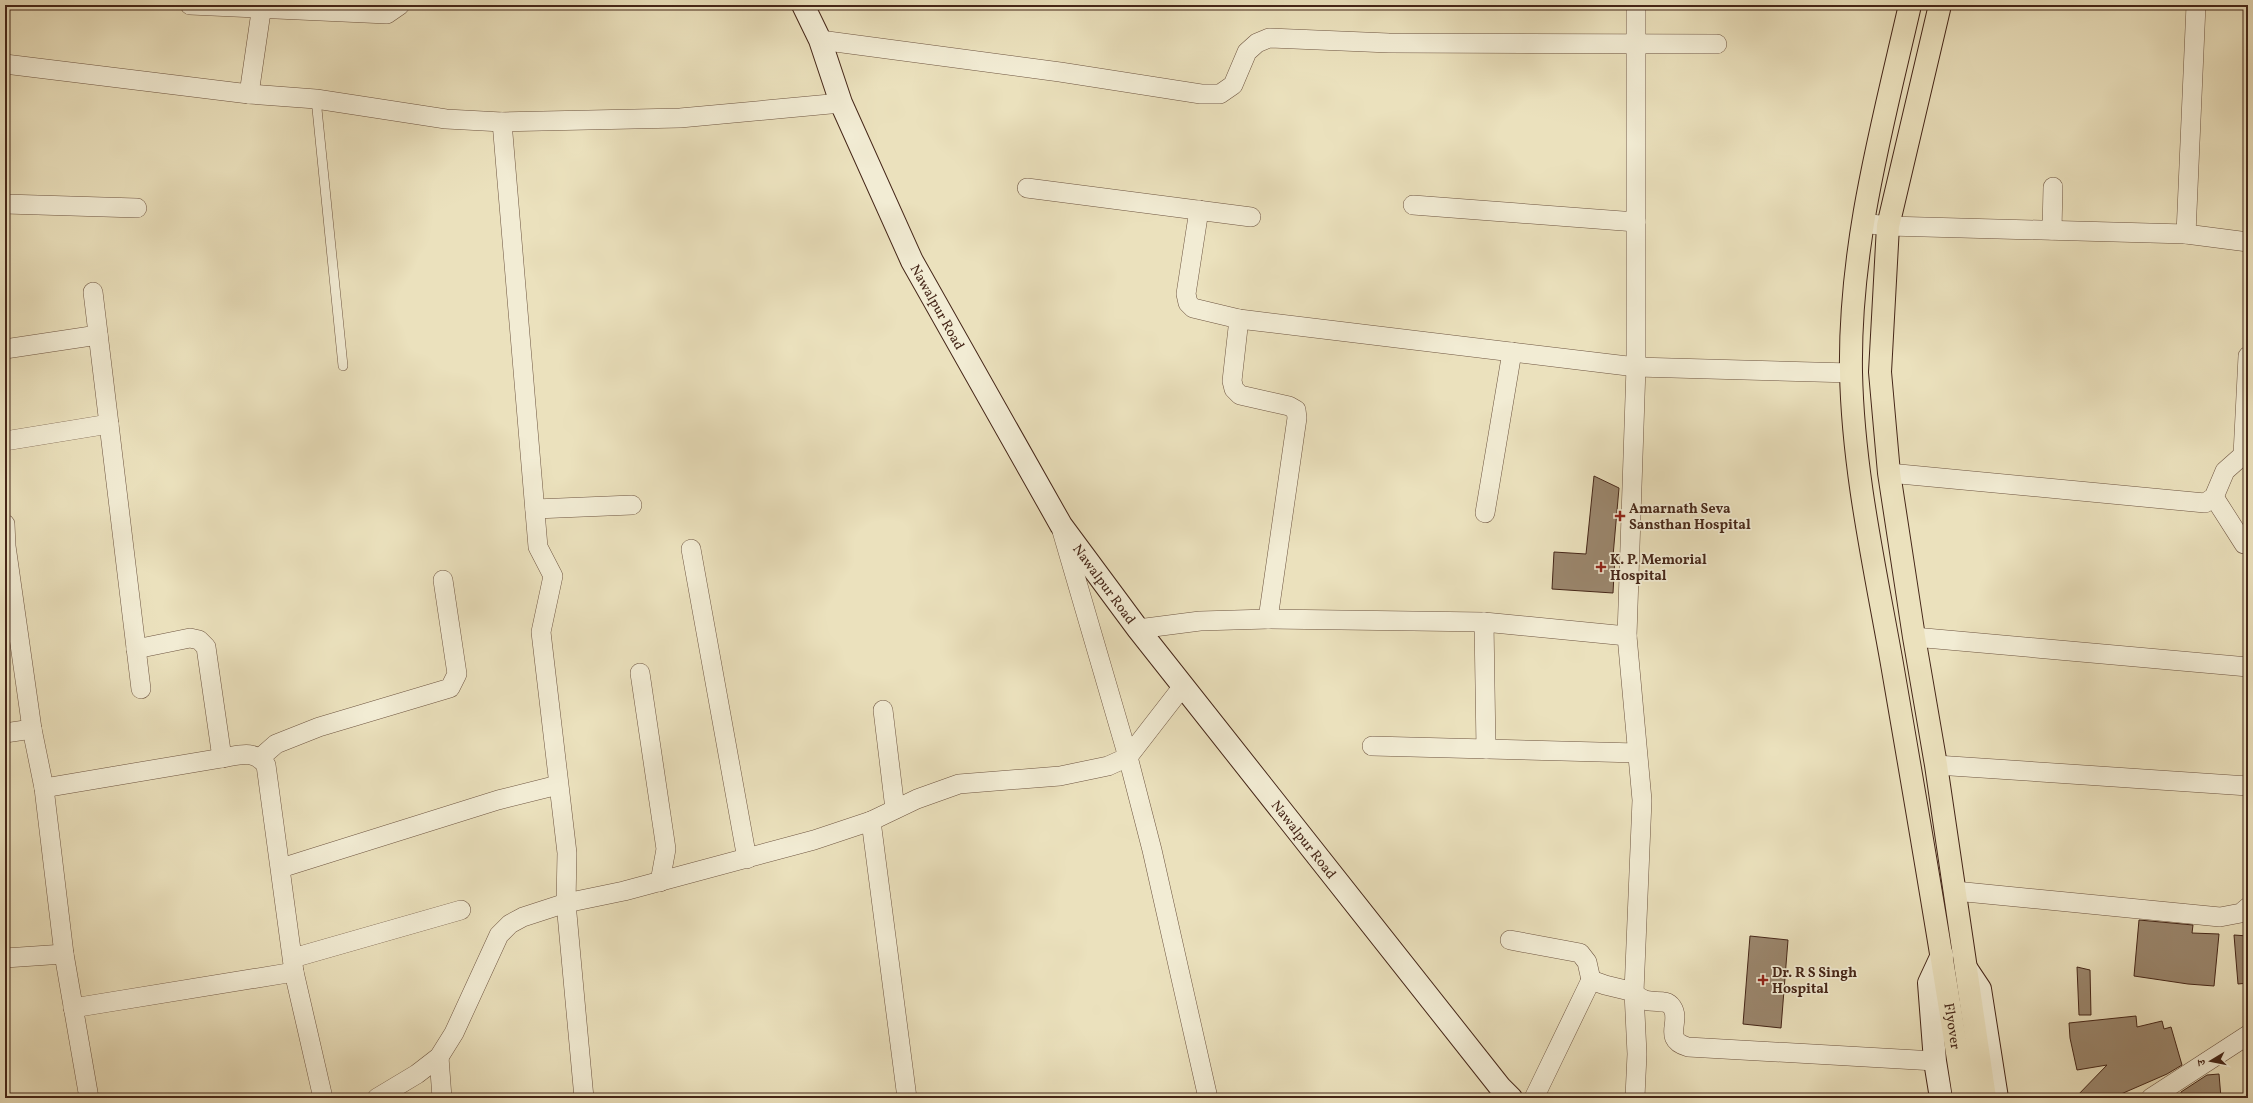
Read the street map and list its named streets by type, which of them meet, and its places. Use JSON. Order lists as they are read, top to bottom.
{
  "streets": {
    "highway": ["Flyover"],
    "street": ["Nawalpur Road"]
  },
  "places": {
    "health": ["Amarnath Seva Sansthan Hospital", "K. P. Memorial Hospital", "Dr. R S Singh Hospital"]
  },
  "north": "left"
}
